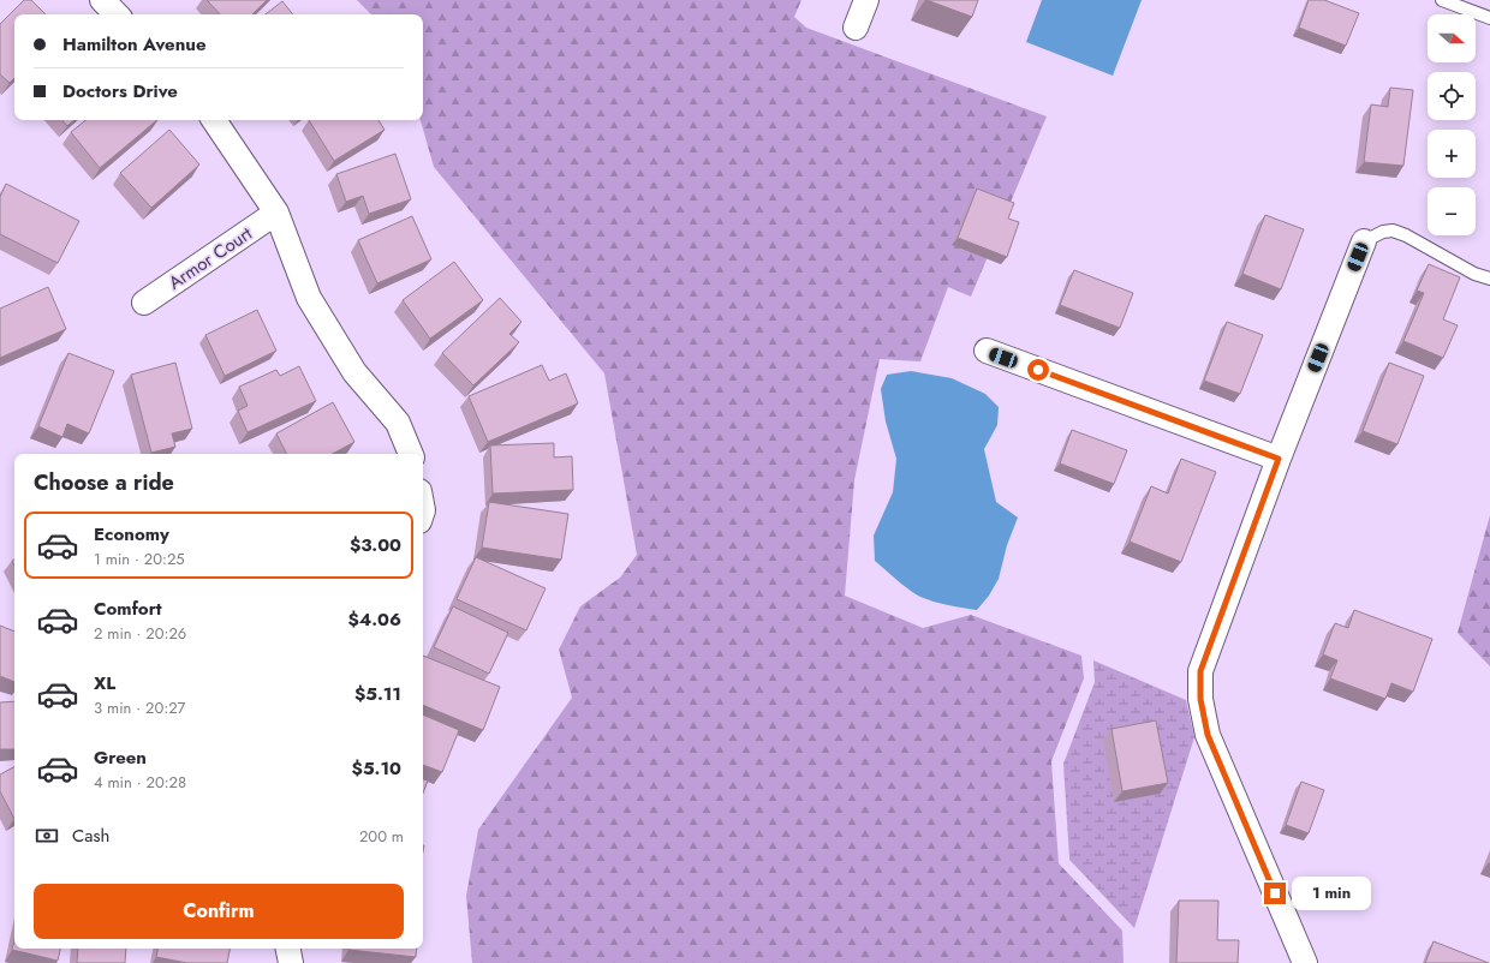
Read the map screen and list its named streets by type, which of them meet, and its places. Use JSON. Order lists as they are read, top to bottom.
{
  "streets": {
    "street": ["Armor Court"]
  },
  "north": "right",
  "page": {
    "map_buttons": ["+", "−"],
    "banner": ["Hamilton Avenue", "Doctors Drive"],
    "heading": "Choose a ride",
    "list": [
      {
        "name": "Economy",
        "note": "1 min · 20:25",
        "value": "$3.00"
      },
      {
        "name": "Comfort",
        "note": "2 min · 20:26",
        "value": "$4.06"
      },
      {
        "name": "XL",
        "note": "3 min · 20:27",
        "value": "$5.11"
      },
      {
        "name": "Green",
        "note": "4 min · 20:28",
        "value": "$5.10"
      }
    ],
    "pay": ["Cash", "200 m"],
    "buttons": "Confirm",
    "bubble": "1 min"
  }
}
